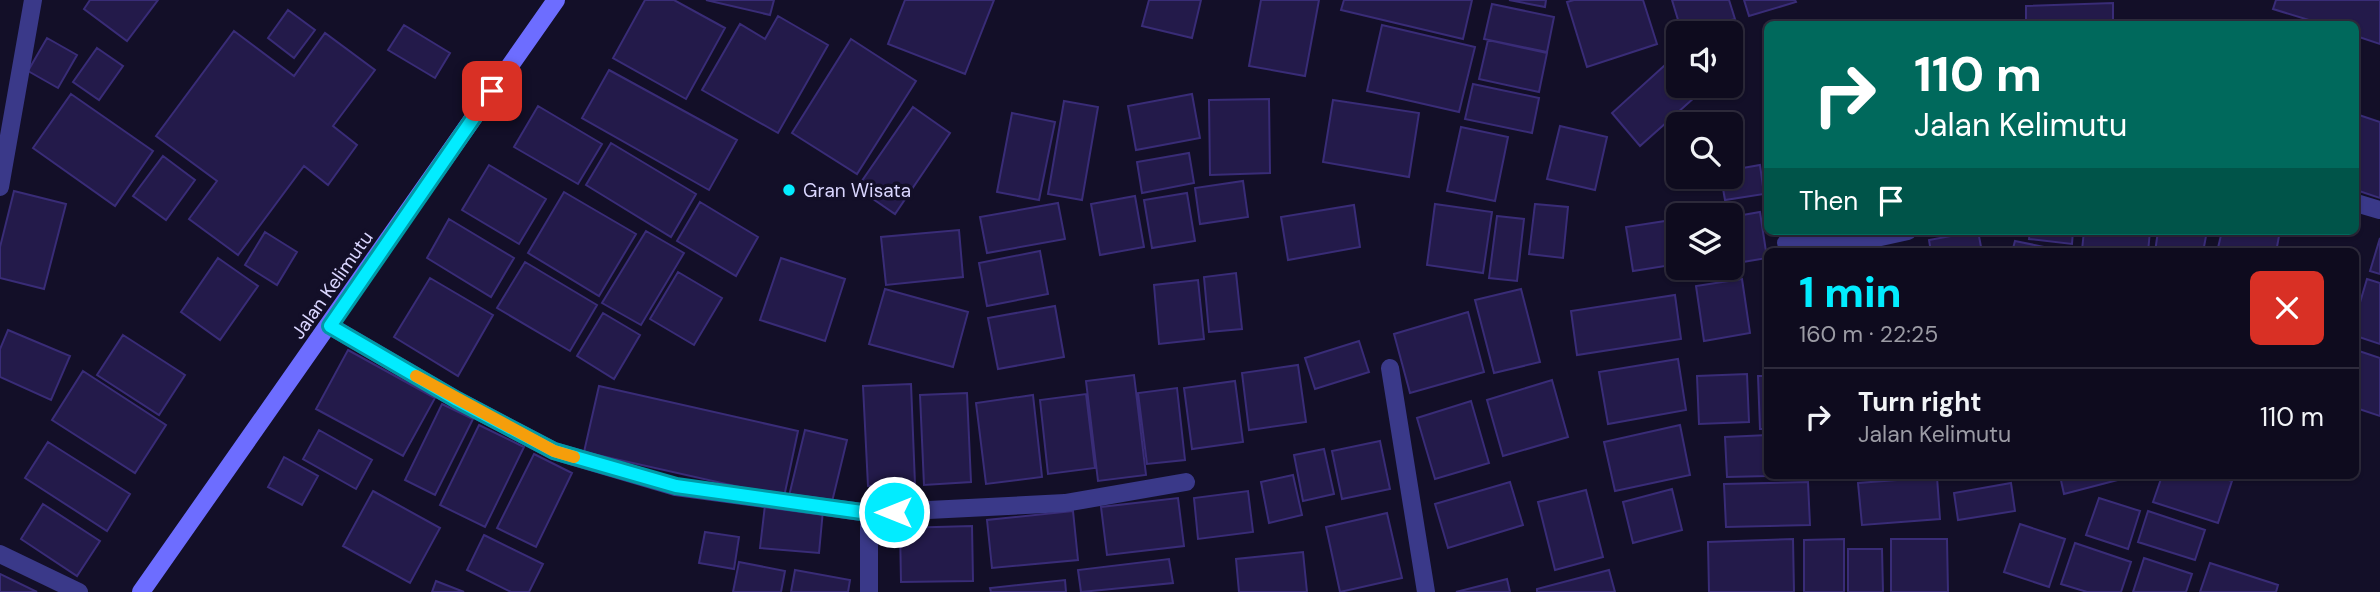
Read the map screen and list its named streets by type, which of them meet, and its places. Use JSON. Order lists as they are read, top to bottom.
{
  "streets": {
    "street": ["Jalan Kelimutu"]
  },
  "places": ["Gran Wisata"],
  "page": {
    "turn": ["110 m", "Jalan Kelimutu"],
    "then": "Then",
    "heading": ["1 min", "160 m · 22:25"],
    "list": [
      {
        "name": "Turn right",
        "note": "Jalan Kelimutu",
        "value": "110 m"
      }
    ]
  }
}
